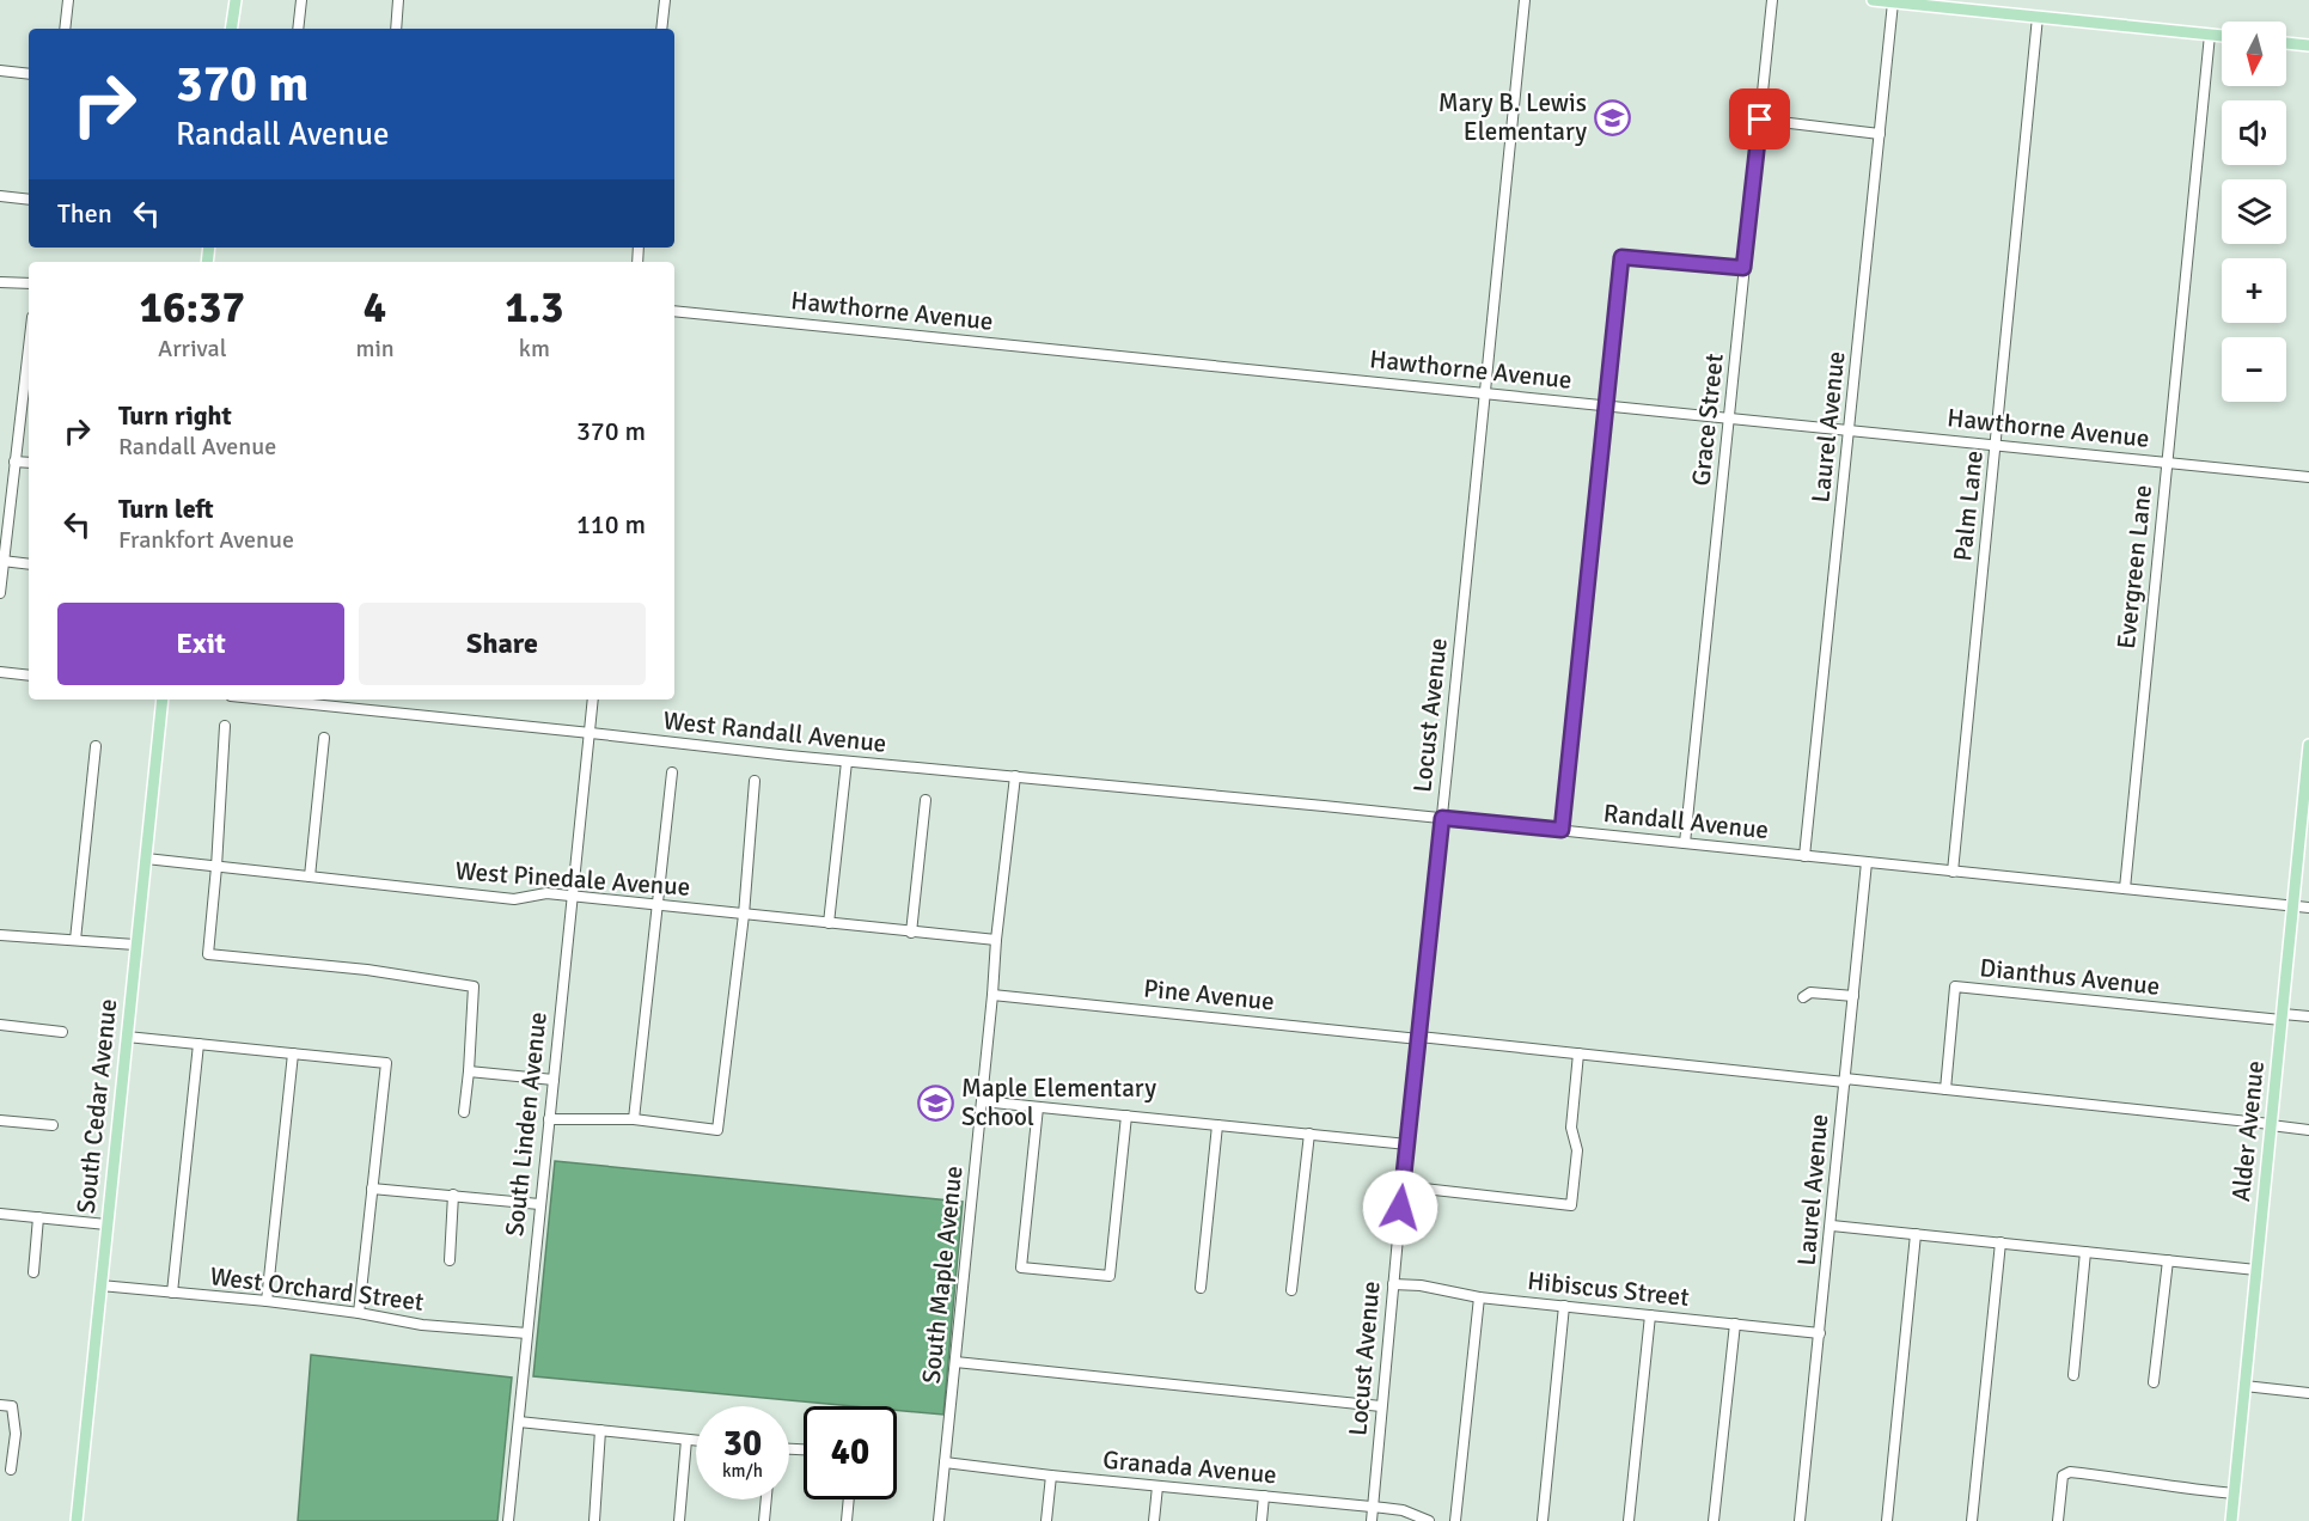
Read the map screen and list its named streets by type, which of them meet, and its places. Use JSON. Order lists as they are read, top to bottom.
{
  "streets": {
    "main road": ["South Cedar Avenue", "Alder Avenue"],
    "street": [
      "Hawthorne Avenue",
      "Grace Street",
      "Laurel Avenue",
      "Palm Lane",
      "Evergreen Lane",
      "Locust Avenue",
      "West Randall Avenue",
      "Randall Avenue",
      "West Pinedale Avenue",
      "Dianthus Avenue",
      "Pine Avenue",
      "South Linden Avenue",
      "South Maple Avenue",
      "West Orchard Street",
      "Hibiscus Street",
      "Granada Avenue"
    ]
  },
  "crossings": [
    ["Hawthorne Avenue", "Grace Street"],
    ["Hawthorne Avenue", "Laurel Avenue"],
    ["Hawthorne Avenue", "Palm Lane"],
    ["Hawthorne Avenue", "Evergreen Lane"],
    ["Hawthorne Avenue", "Locust Avenue"],
    ["Grace Street", "Randall Avenue"],
    ["Laurel Avenue", "Randall Avenue"],
    ["Laurel Avenue", "Pine Avenue"],
    ["Laurel Avenue", "Hibiscus Street"],
    ["Palm Lane", "Randall Avenue"],
    ["Evergreen Lane", "Randall Avenue"],
    ["Locust Avenue", "Randall Avenue"],
    ["Locust Avenue", "Pine Avenue"],
    ["Locust Avenue", "Hibiscus Street"],
    ["Locust Avenue", "Granada Avenue"],
    ["West Randall Avenue", "Randall Avenue"],
    ["West Randall Avenue", "South Linden Avenue"],
    ["West Randall Avenue", "South Maple Avenue"],
    ["Randall Avenue", "Alder Avenue"],
    ["Randall Avenue", "South Maple Avenue"],
    ["West Pinedale Avenue", "South Cedar Avenue"],
    ["West Pinedale Avenue", "South Linden Avenue"],
    ["West Pinedale Avenue", "South Maple Avenue"],
    ["Dianthus Avenue", "Pine Avenue"],
    ["Dianthus Avenue", "Alder Avenue"],
    ["Pine Avenue", "Alder Avenue"],
    ["Pine Avenue", "South Maple Avenue"],
    ["South Cedar Avenue", "West Orchard Street"],
    ["South Linden Avenue", "West Orchard Street"],
    ["South Maple Avenue", "Granada Avenue"]
  ],
  "places": {
    "school or university": ["Mary B. Lewis Elementary", "Maple Elementary School"]
  },
  "north": "bottom",
  "page": {
    "map_buttons": ["+", "−"],
    "turn": ["370 m", "Randall Avenue"],
    "then": "Then",
    "eta": [
      "16:37",
      "Arrival",
      "4",
      "min",
      "1.3",
      "km"
    ],
    "list": [
      {
        "name": "Turn right",
        "note": "Randall Avenue",
        "value": "370 m"
      },
      {
        "name": "Turn left",
        "note": "Frankfort Avenue",
        "value": "110 m"
      }
    ],
    "buttons": ["Exit", "Share"],
    "speed": "30 km/h",
    "limit": "40"
  }
}
